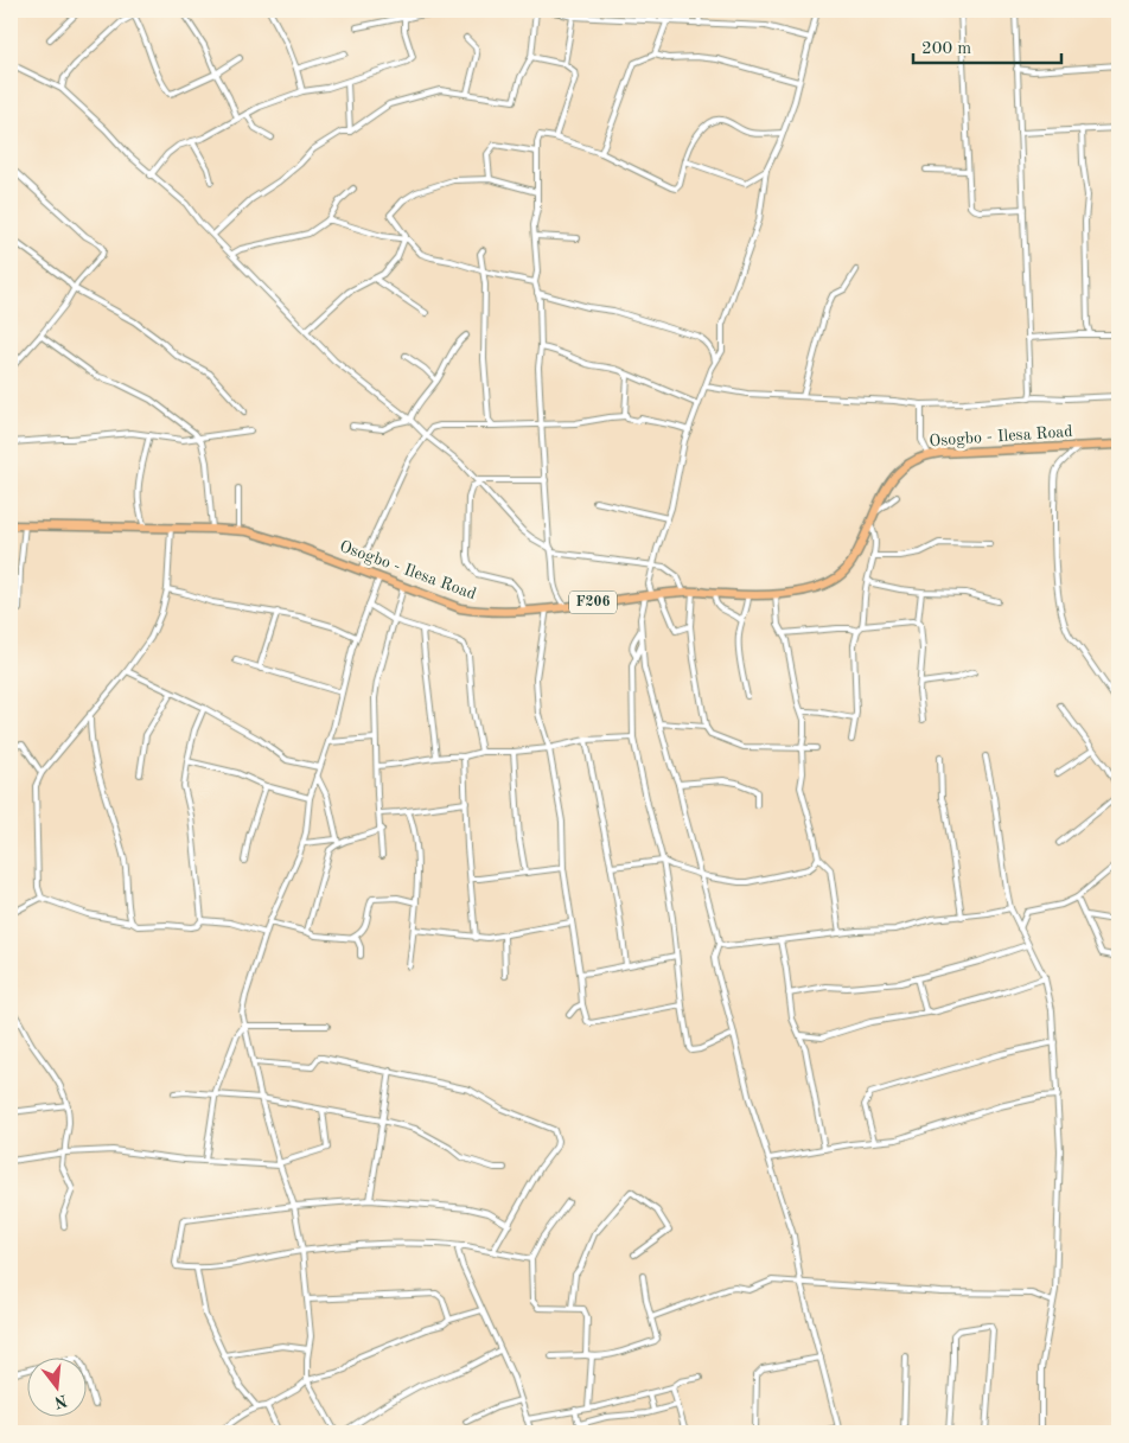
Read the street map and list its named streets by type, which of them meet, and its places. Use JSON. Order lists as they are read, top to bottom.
{
  "streets": {
    "main road": ["Osogbo - Ilesa Road", "F206"]
  },
  "scale_bar": "200 m",
  "north": "bottom"
}
